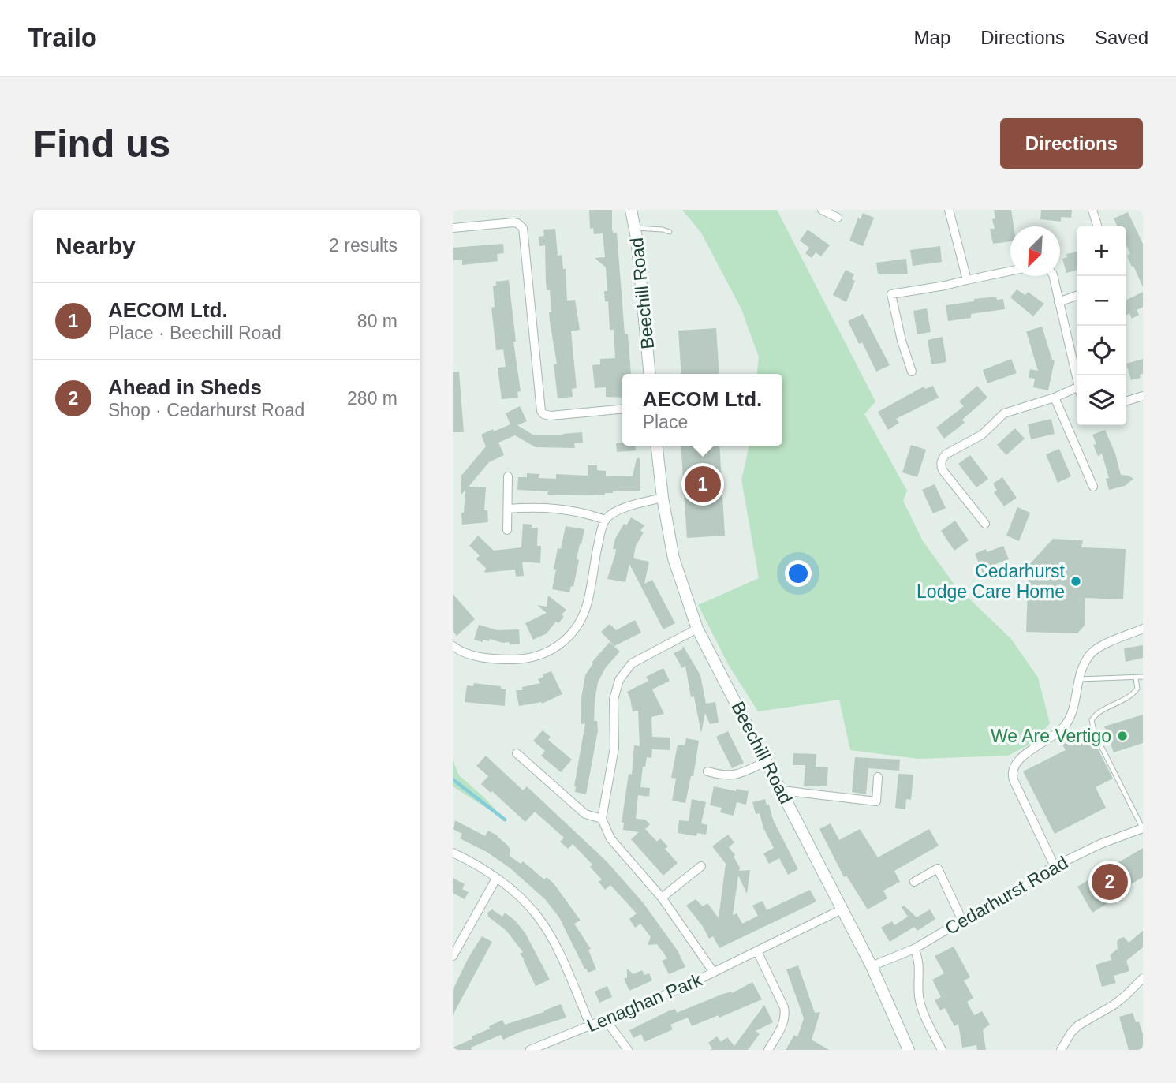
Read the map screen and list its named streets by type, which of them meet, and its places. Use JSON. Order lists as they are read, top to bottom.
{
  "streets": {
    "street": ["Beechill Road", "Cedarhurst Road", "Lenaghan Park"]
  },
  "crossings": [
    ["Beechill Road", "Cedarhurst Road"],
    ["Beechill Road", "Lenaghan Park"]
  ],
  "places": ["Cedarhurst Lodge Care Home", "We Are Vertigo"],
  "north": "bottom left",
  "page": {
    "header": "Trailo",
    "nav": ["Map", "Directions", "Saved"],
    "buttons": "Directions",
    "title": "Find us",
    "heading": ["Nearby", "2 results"],
    "map_buttons": ["+", "−"],
    "list": [
      {
        "mark": "1",
        "name": "AECOM Ltd.",
        "note": "Place · Beechill Road",
        "value": "80 m"
      },
      {
        "mark": "2",
        "name": "Ahead in Sheds",
        "note": "Shop · Cedarhurst Road",
        "value": "280 m"
      }
    ],
    "popup": ["AECOM Ltd.", "Place"],
    "pins": ["1", "2"]
  }
}
